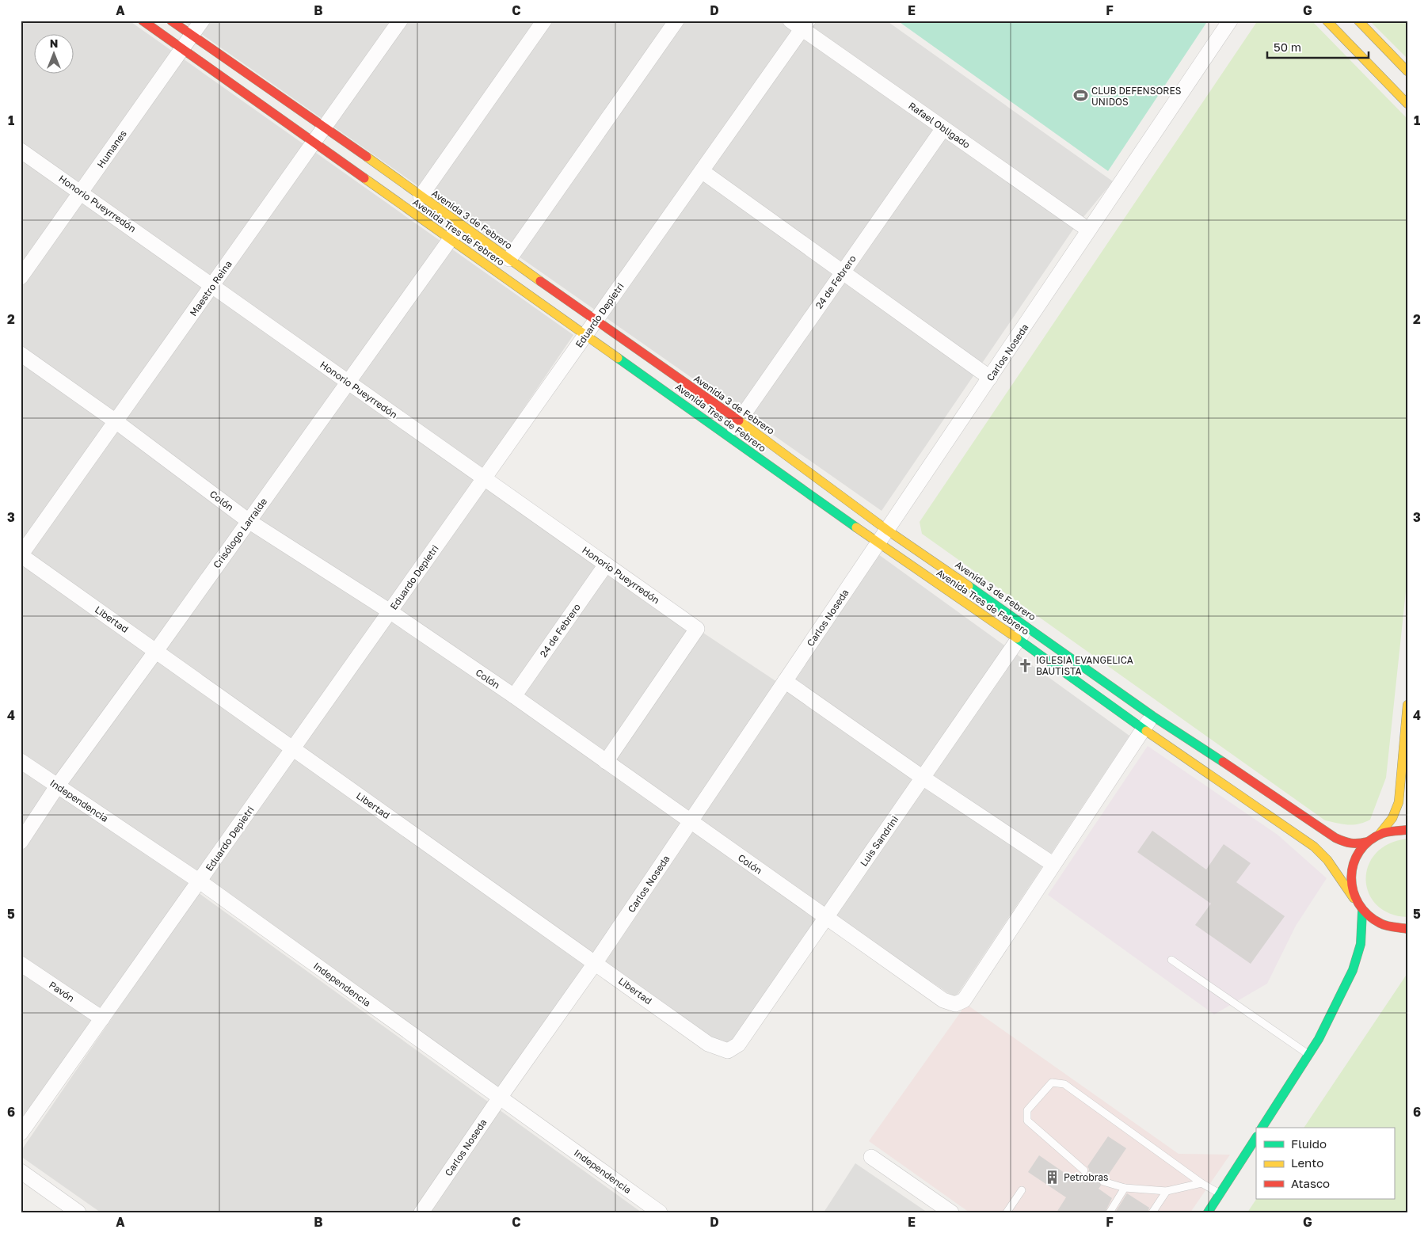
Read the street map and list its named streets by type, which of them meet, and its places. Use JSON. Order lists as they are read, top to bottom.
{
  "streets": {
    "main road": ["Avenida 3 de Febrero", "Avenida Tres de Febrero"],
    "street": [
      "Rafael Obligado",
      "Humanes",
      "Honorio Pueyrredón",
      "24 de Febrero",
      "Maestro Reina",
      "Eduardo Depietri",
      "Carlos Noseda",
      "Colón",
      "Crisólogo Larralde",
      "Libertad",
      "Independencia",
      "Luis Sandrini",
      "Pavón"
    ]
  },
  "crossings": [
    ["Rafael Obligado", "24 de Febrero"],
    ["Rafael Obligado", "Eduardo Depietri"],
    ["Rafael Obligado", "Carlos Noseda"],
    ["Humanes", "Honorio Pueyrredón"],
    ["Humanes", "Avenida 3 de Febrero"],
    ["Humanes", "Avenida Tres de Febrero"],
    ["Honorio Pueyrredón", "24 de Febrero"],
    ["Honorio Pueyrredón", "Maestro Reina"],
    ["Honorio Pueyrredón", "Eduardo Depietri"],
    ["Honorio Pueyrredón", "Colón"],
    ["Honorio Pueyrredón", "Crisólogo Larralde"],
    ["Avenida 3 de Febrero", "24 de Febrero"],
    ["Avenida 3 de Febrero", "Maestro Reina"],
    ["Avenida 3 de Febrero", "Eduardo Depietri"],
    ["Avenida 3 de Febrero", "Carlos Noseda"],
    ["Avenida 3 de Febrero", "Crisólogo Larralde"],
    ["Avenida 3 de Febrero", "Luis Sandrini"],
    ["Avenida Tres de Febrero", "24 de Febrero"],
    ["Avenida Tres de Febrero", "Maestro Reina"],
    ["Avenida Tres de Febrero", "Eduardo Depietri"],
    ["Avenida Tres de Febrero", "Carlos Noseda"],
    ["Avenida Tres de Febrero", "Crisólogo Larralde"],
    ["Avenida Tres de Febrero", "Luis Sandrini"],
    ["24 de Febrero", "Colón"],
    ["Maestro Reina", "Colón"],
    ["Maestro Reina", "Libertad"],
    ["Eduardo Depietri", "Colón"],
    ["Eduardo Depietri", "Libertad"],
    ["Eduardo Depietri", "Independencia"],
    ["Eduardo Depietri", "Pavón"],
    ["Carlos Noseda", "Colón"],
    ["Carlos Noseda", "Libertad"],
    ["Carlos Noseda", "Independencia"],
    ["Colón", "Crisólogo Larralde"],
    ["Colón", "Luis Sandrini"],
    ["Crisólogo Larralde", "Libertad"],
    ["Crisólogo Larralde", "Independencia"],
    ["Libertad", "Luis Sandrini"]
  ],
  "places": {
    "sports": ["CLUB DEFENSORES UNIDOS"],
    "church": ["IGLESIA EVANGELICA BAUTISTA"],
    "building": ["Petrobras"]
  },
  "legend": ["Fluido", "Lento", "Atasco"],
  "scale_bar": "50 m",
  "north": "top",
  "grid": {
    "columns": [
      "A",
      "B",
      "C",
      "D",
      "E",
      "F",
      "G"
    ],
    "rows": [
      "1",
      "2",
      "3",
      "4",
      "5",
      "6"
    ]
  }
}
